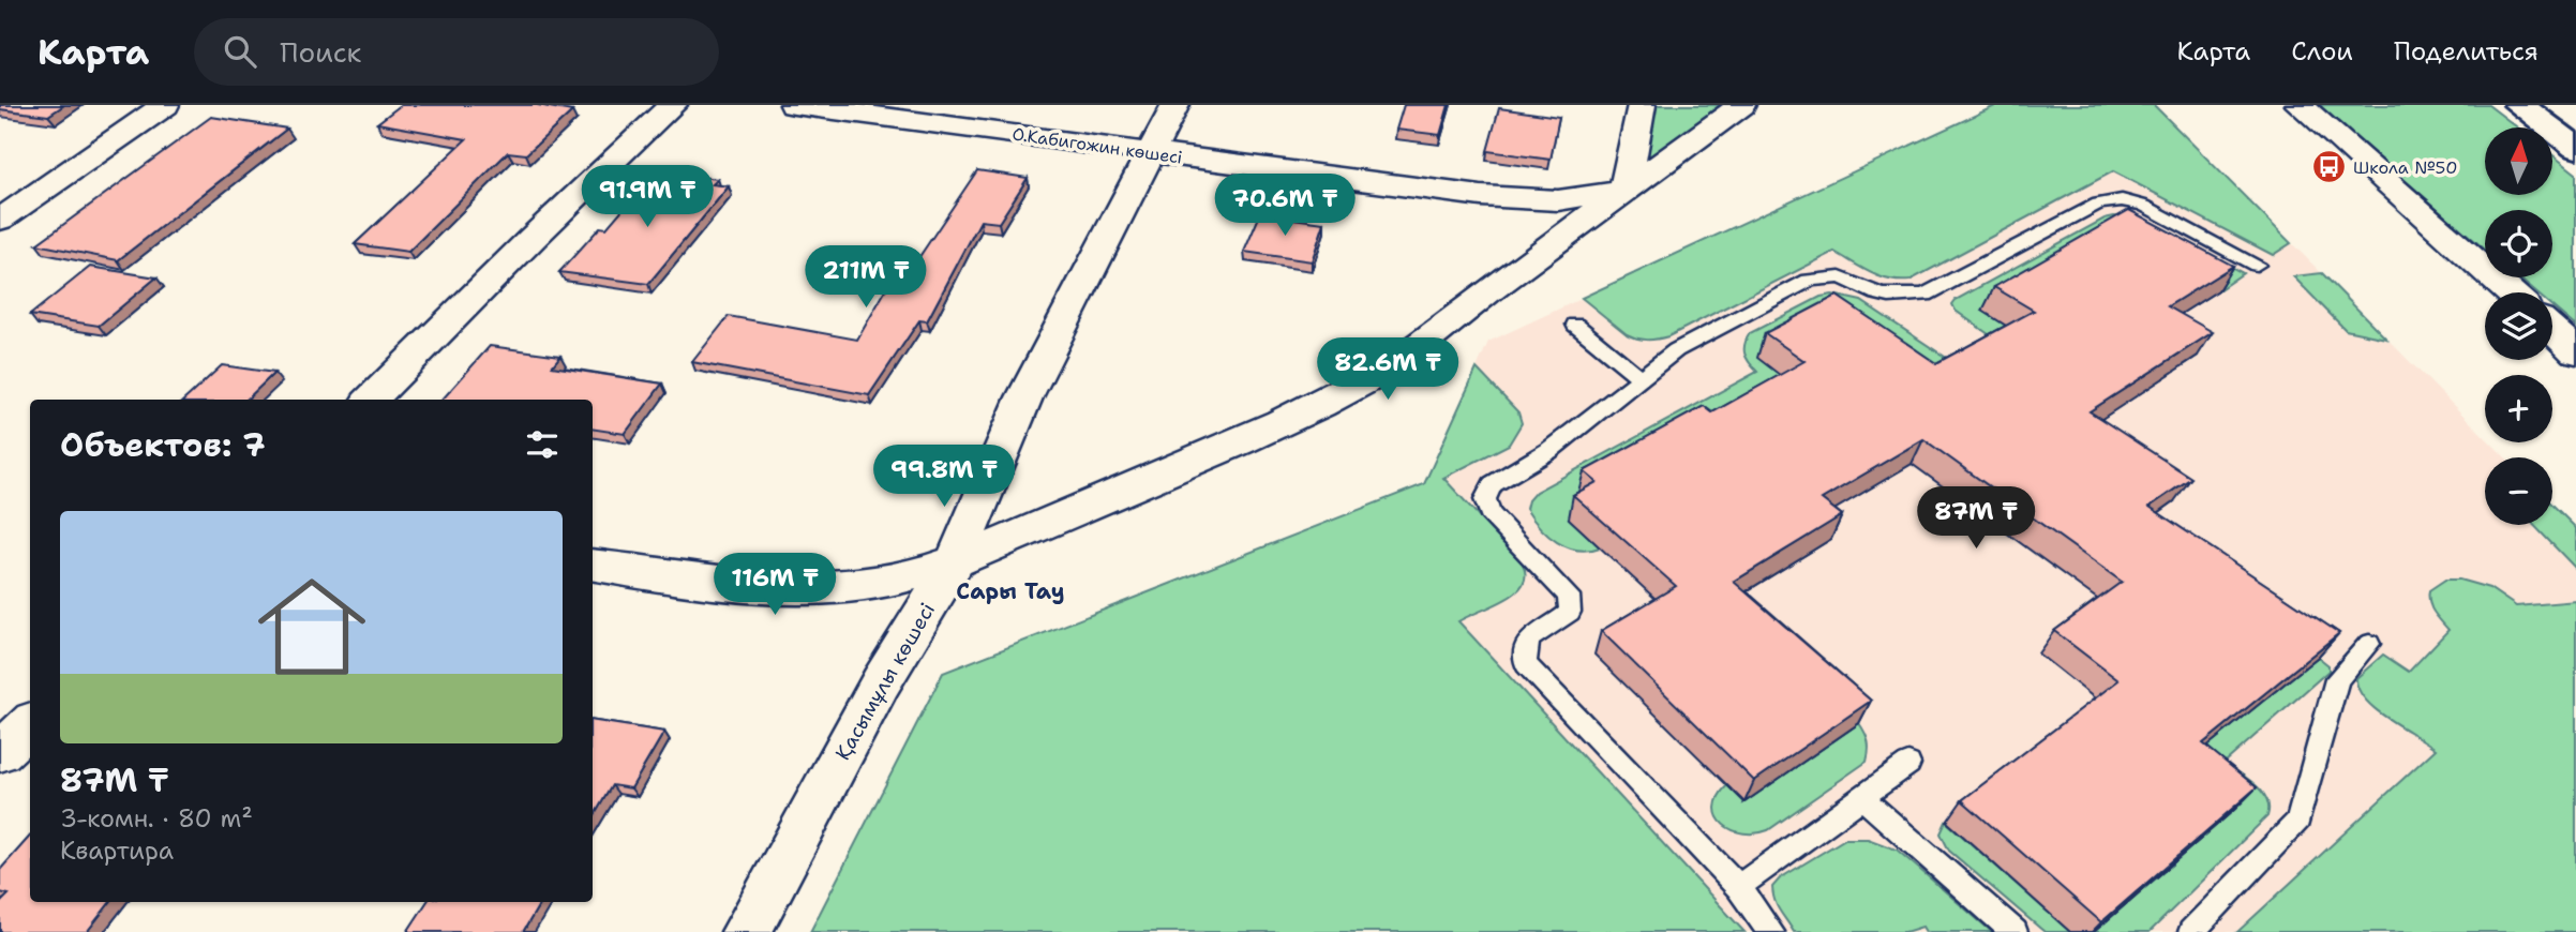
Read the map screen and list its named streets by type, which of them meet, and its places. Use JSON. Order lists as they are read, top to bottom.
{
  "streets": {
    "street": ["О.Кабигожин көшесі", "Қасымұлы көшесі"]
  },
  "crossings": [
    ["О.Кабигожин көшесі", "Қасымұлы көшесі"]
  ],
  "districts": ["Сары Тау"],
  "places": {
    "bus stop": ["Школа №50"]
  },
  "north": "top",
  "page": {
    "header": "Карта",
    "search": "Поиск",
    "nav": ["Карта", "Слои", "Поделиться"],
    "map_buttons": ["+", "−"],
    "price": [
      "91.9M ₸",
      "70.6M ₸",
      "211M ₸",
      "82.6M ₸",
      "99.8M ₸",
      "87M ₸",
      "116M ₸"
    ],
    "heading": "Объектов: 7",
    "list": [
      {
        "name": "87M ₸",
        "note": "3-комн. · 80 m² · Квартира"
      }
    ]
  }
}
